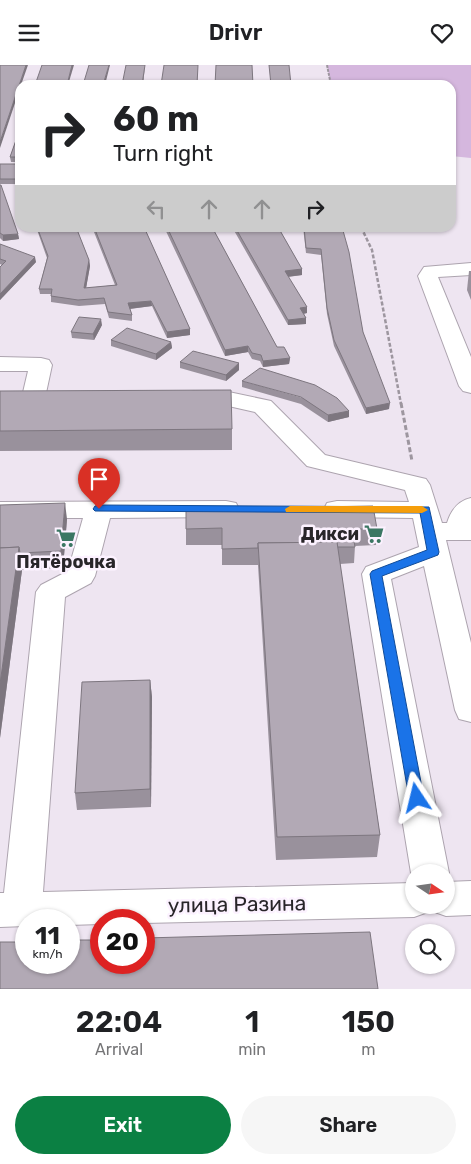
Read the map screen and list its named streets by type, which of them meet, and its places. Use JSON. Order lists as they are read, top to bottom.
{
  "streets": {
    "street": ["улица Разина"]
  },
  "places": {
    "supermarket": ["Дикси", "Пятёрочка"]
  },
  "north": "right",
  "page": {
    "header": "Drivr",
    "turn": ["60 m", "Turn right"],
    "speed": "11 km/h",
    "limit": "20",
    "eta": [
      "22:04",
      "Arrival",
      "1",
      "min",
      "150",
      "m"
    ],
    "buttons": ["Exit", "Share"]
  }
}
